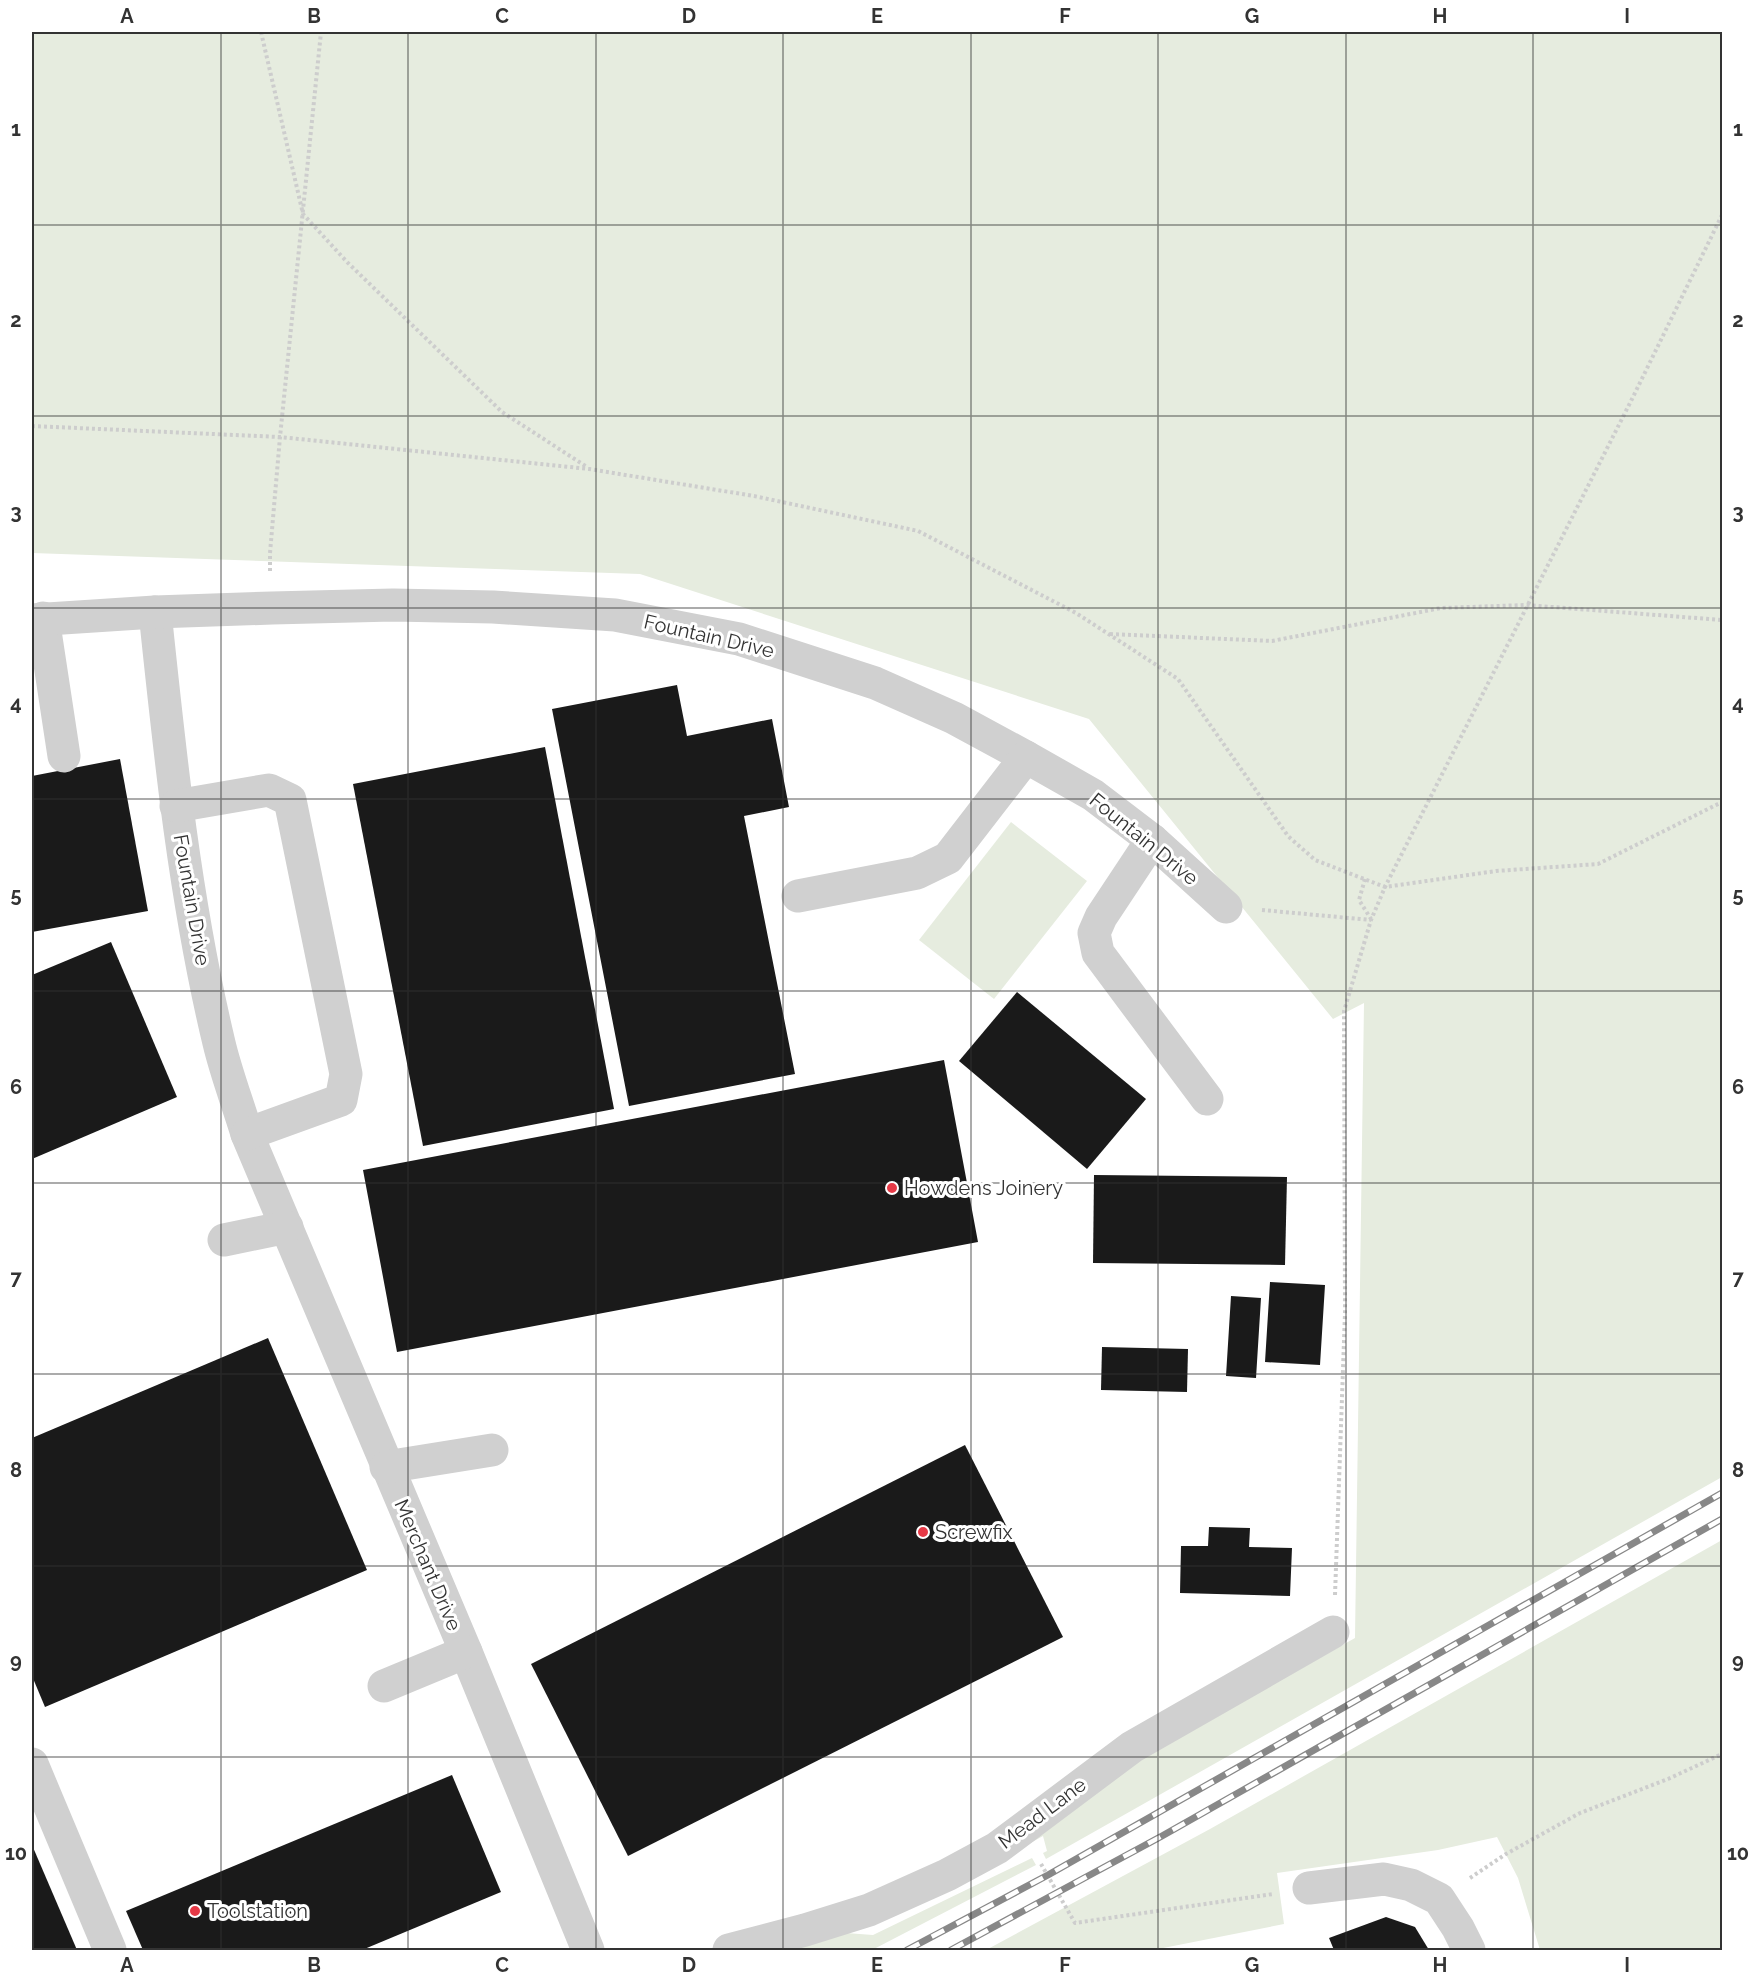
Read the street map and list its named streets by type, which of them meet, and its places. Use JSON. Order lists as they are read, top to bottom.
{
  "streets": {
    "street": ["Fountain Drive", "Merchant Drive", "Mead Lane"]
  },
  "crossings": [
    ["Fountain Drive", "Merchant Drive"]
  ],
  "places": ["Howdens Joinery", "Screwfix", "Toolstation"],
  "grid": {
    "columns": [
      "A",
      "B",
      "C",
      "D",
      "E",
      "F",
      "G",
      "H",
      "I"
    ],
    "rows": [
      "1",
      "2",
      "3",
      "4",
      "5",
      "6",
      "7",
      "8",
      "9",
      "10"
    ]
  }
}
